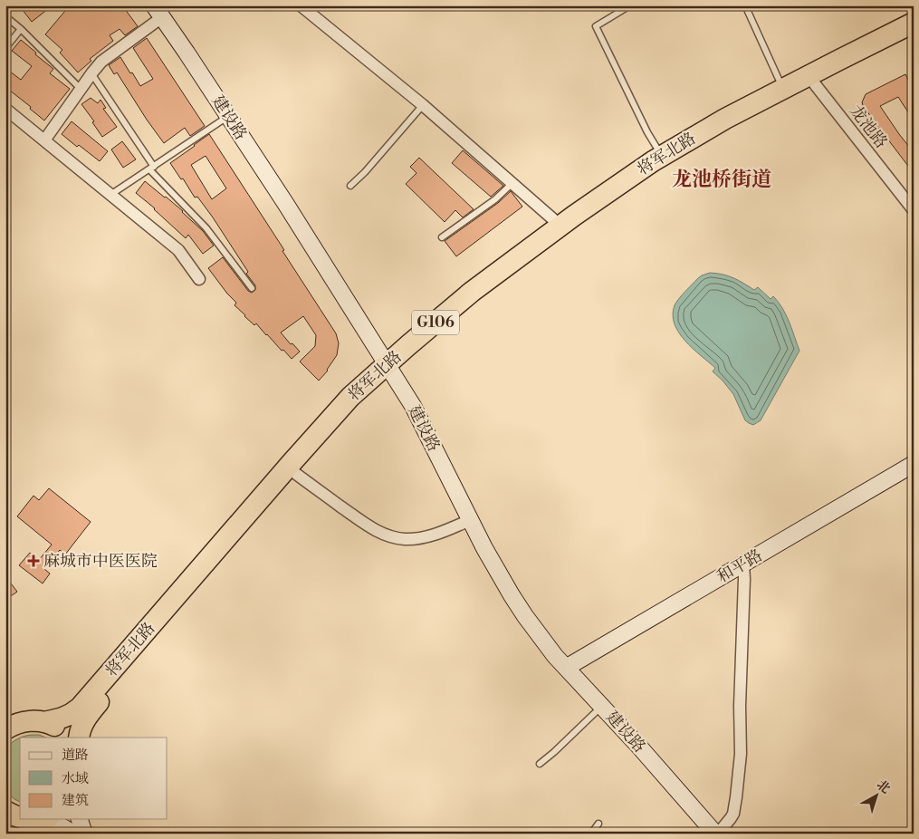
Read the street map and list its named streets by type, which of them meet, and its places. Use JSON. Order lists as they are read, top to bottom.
{
  "streets": {
    "highway": ["将军北路", "G106"],
    "street": ["建设路", "龙池路", "和平路"]
  },
  "crossings": [
    ["建设路", "将军北路"],
    ["建设路", "和平路"],
    ["龙池路", "将军北路"],
    ["将军北路", "G106"]
  ],
  "districts": ["龙池桥街道"],
  "places": {
    "health": ["麻城市中医医院"]
  },
  "legend": ["道路", "水域", "建筑"],
  "north": "top right"
}
